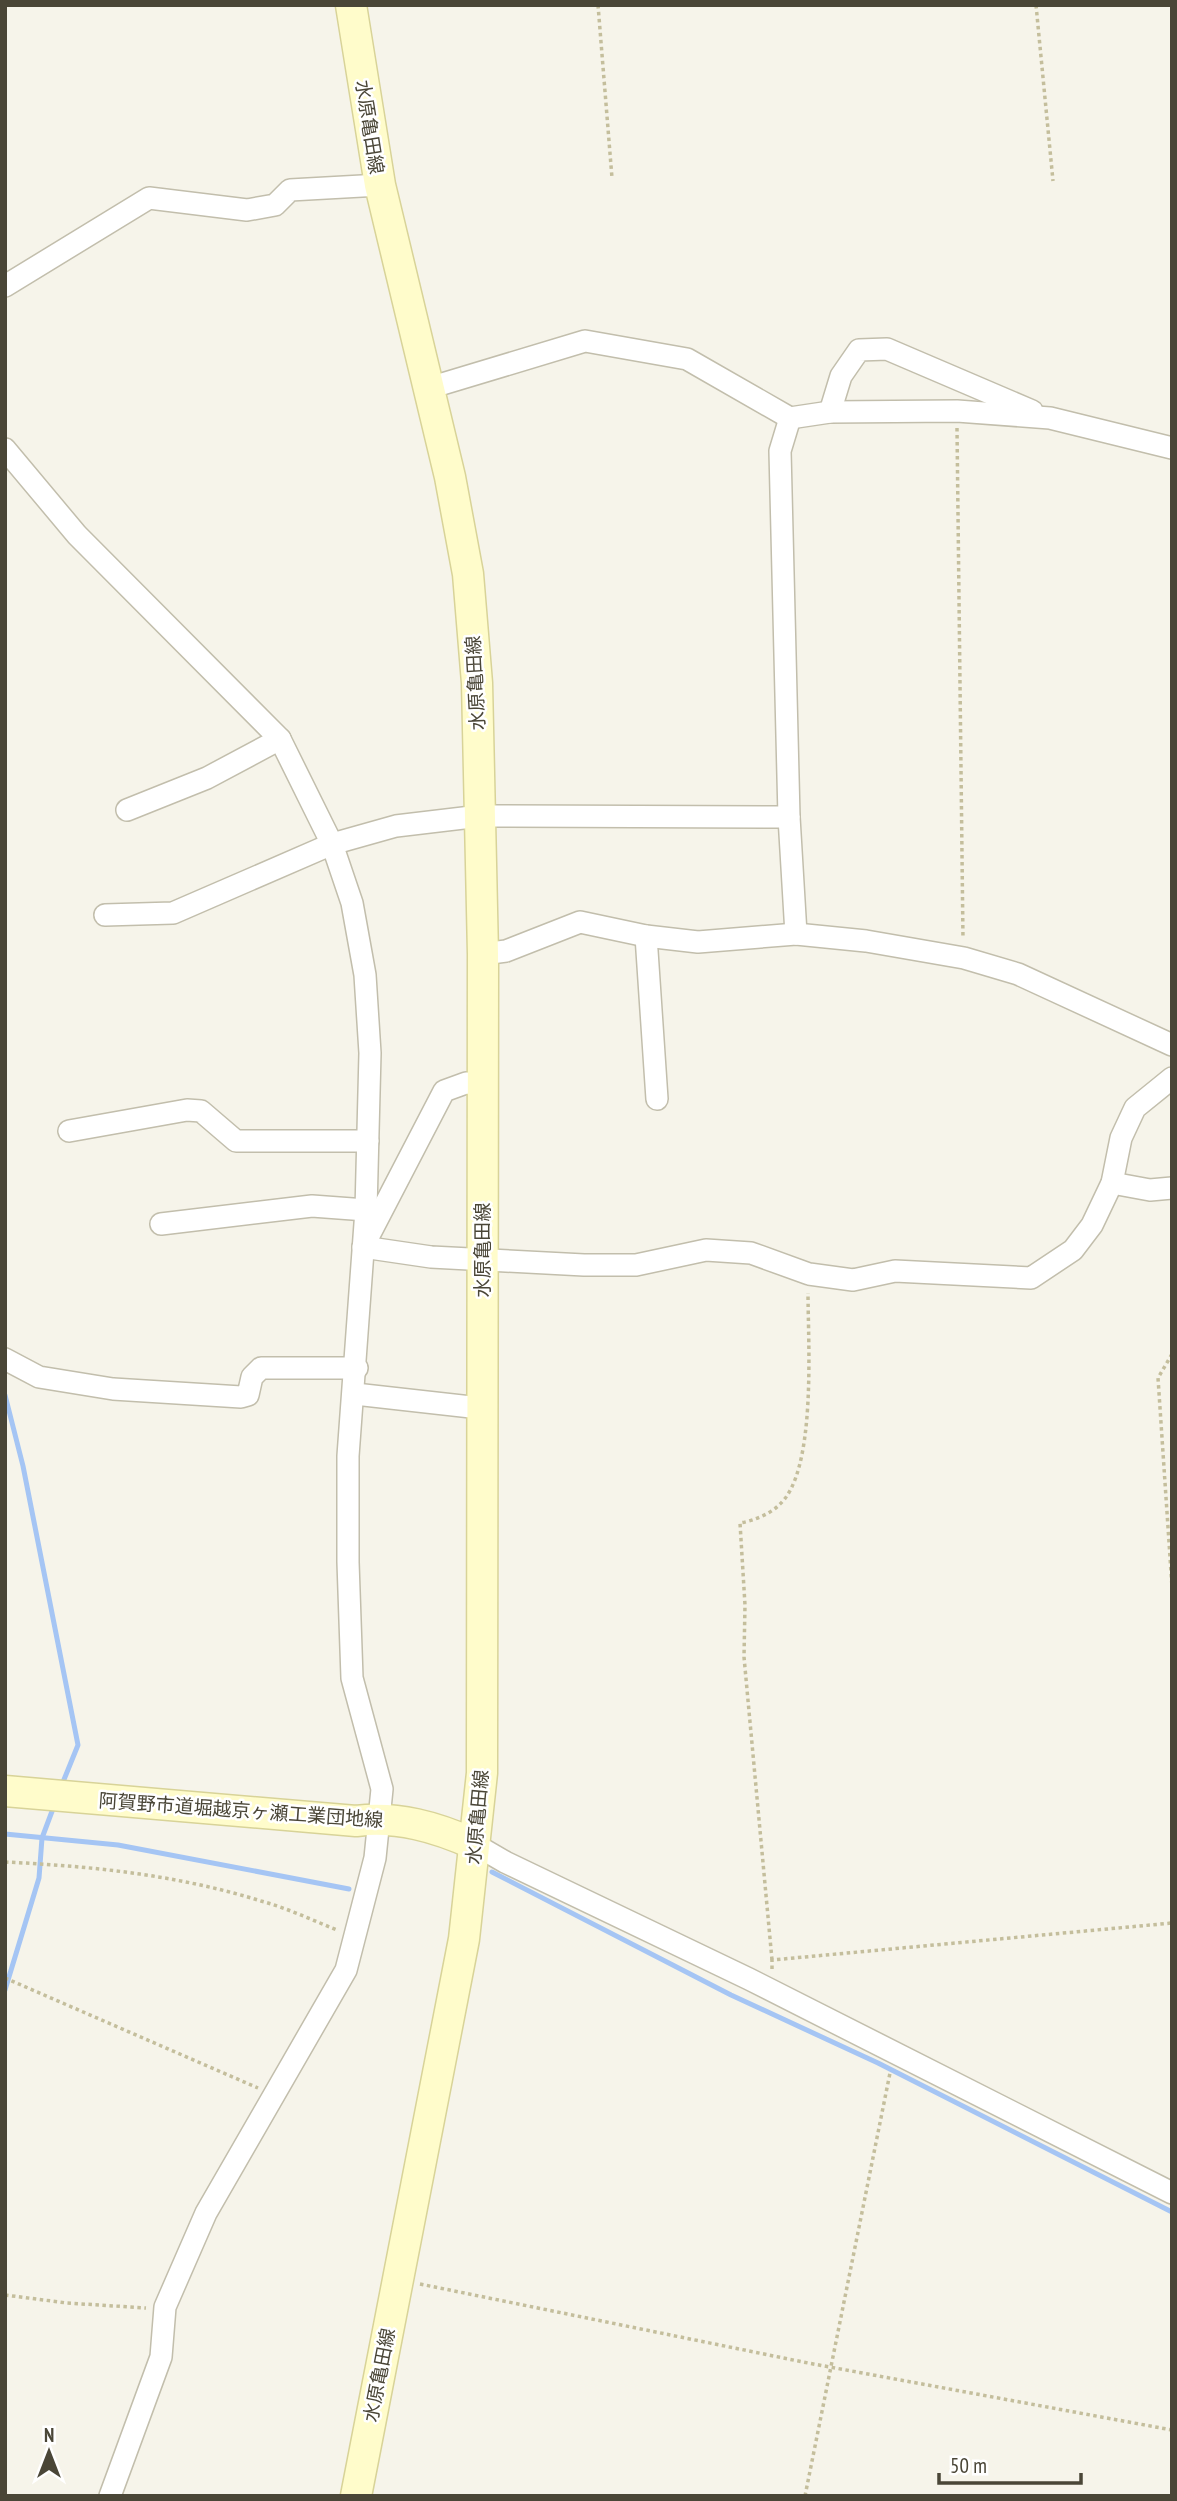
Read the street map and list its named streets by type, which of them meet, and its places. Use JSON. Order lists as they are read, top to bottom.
{
  "streets": {
    "main road": ["水原亀田線", "阿賀野市道堀越京ヶ瀬工業団地線"]
  },
  "crossings": [
    ["水原亀田線", "阿賀野市道堀越京ヶ瀬工業団地線"]
  ],
  "scale_bar": "50 m",
  "north": "top"
}
